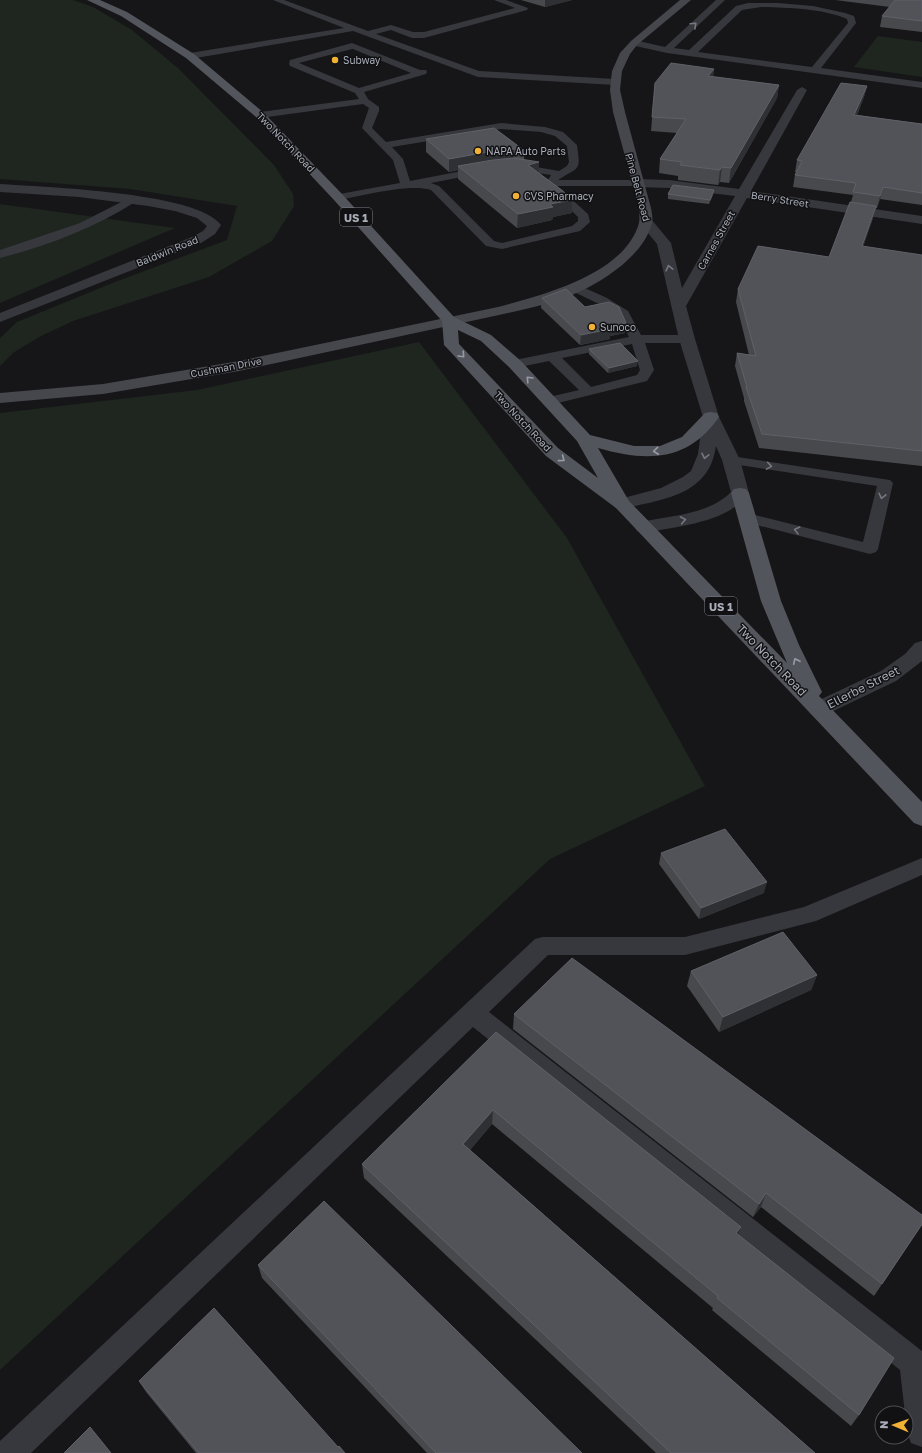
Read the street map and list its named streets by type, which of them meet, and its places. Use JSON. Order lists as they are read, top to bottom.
{
  "streets": {
    "main road": ["Two Notch Road", "US 1"],
    "street": [
      "Pine Belt Road",
      "Berry Street",
      "Carnes Street",
      "Baldwin Road",
      "Cushman Drive",
      "Ellerbe Street"
    ]
  },
  "crossings": [
    ["Two Notch Road", "Pine Belt Road"],
    ["Two Notch Road", "Cushman Drive"],
    ["Two Notch Road", "Ellerbe Street"],
    ["Pine Belt Road", "Berry Street"],
    ["Pine Belt Road", "Carnes Street"],
    ["Pine Belt Road", "Cushman Drive"],
    ["Berry Street", "Carnes Street"]
  ],
  "places": [
    "Subway",
    "NAPA Auto Parts",
    "CVS Pharmacy",
    "Sunoco"
  ],
  "north": "left"
}
